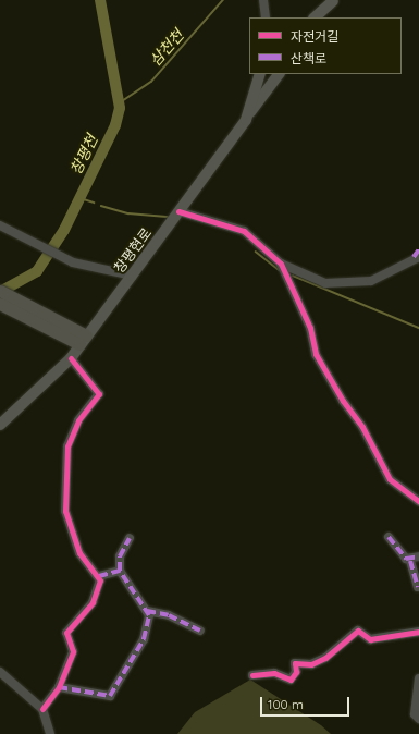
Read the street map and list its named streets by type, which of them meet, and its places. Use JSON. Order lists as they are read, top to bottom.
{
  "streets": {
    "main road": ["창평현로"]
  },
  "water": ["삼천천", "창평천"],
  "legend": ["자전거길", "산책로"],
  "scale_bar": "100 m"
}
